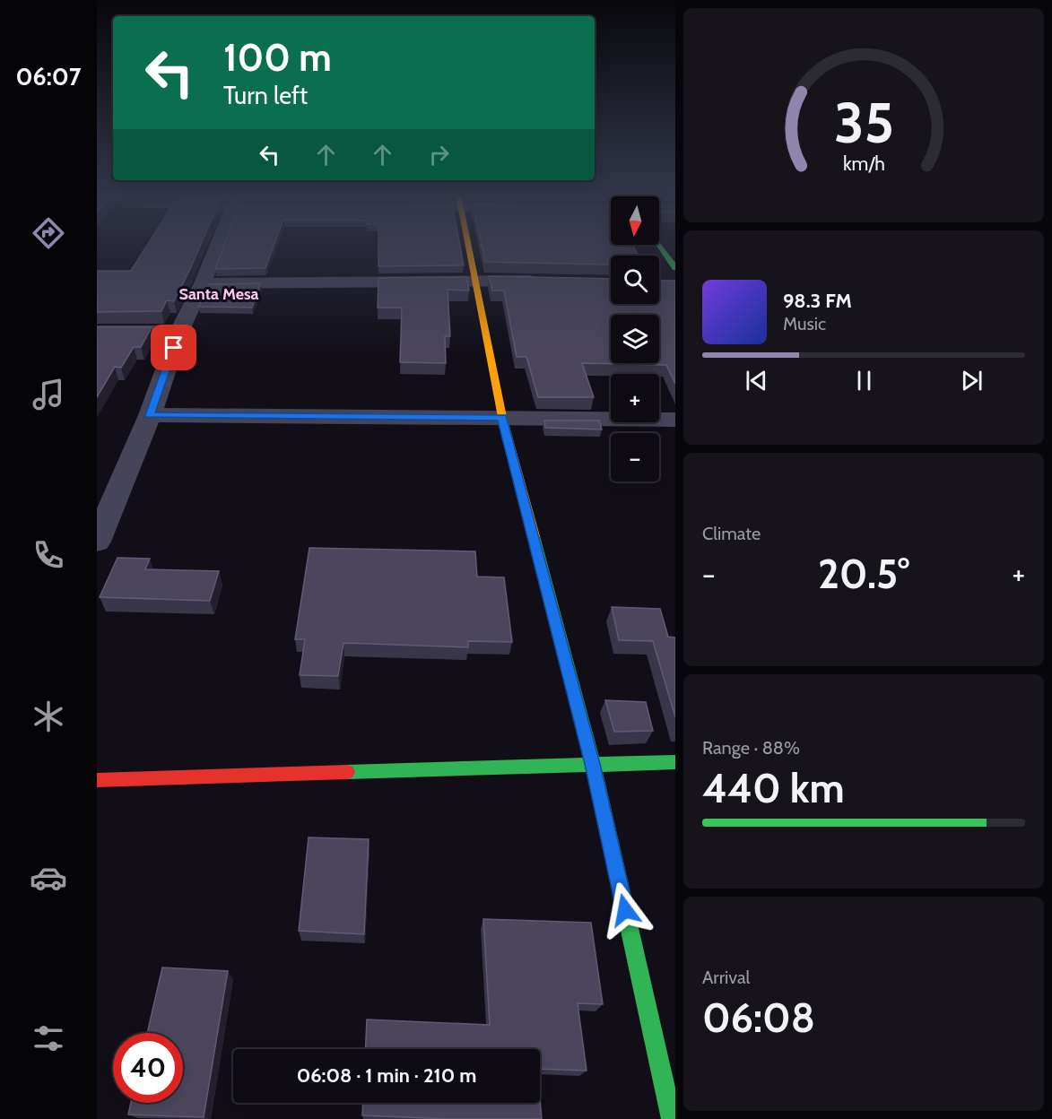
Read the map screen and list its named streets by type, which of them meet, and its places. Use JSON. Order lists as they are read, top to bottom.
{
  "districts": ["Santa Mesa"],
  "north": "bottom",
  "page": {
    "tabs": "06:07",
    "turn": ["100 m", "Turn left"],
    "map_buttons": ["+", "−"],
    "song": ["98.3 FM", "Music"],
    "tile": [
      "Climate",
      ["Range · 88%", "440 km"],
      ["Arrival", "06:08"]
    ],
    "heat": ["−", "20.5°", "+"],
    "limit": "40",
    "trip": "06:08 · 1 min · 210 m",
    "gauge": ["35", "km/h"]
  }
}
